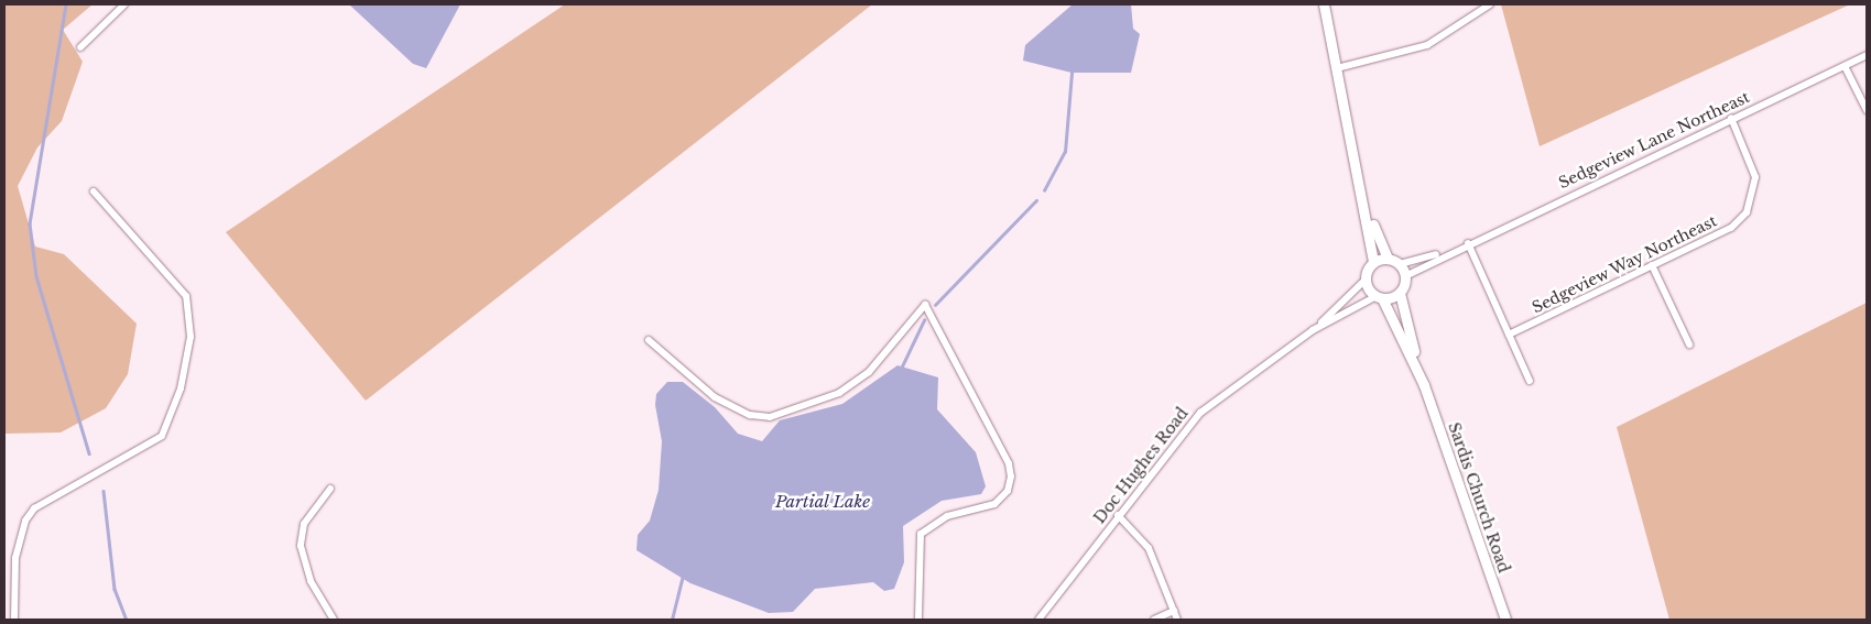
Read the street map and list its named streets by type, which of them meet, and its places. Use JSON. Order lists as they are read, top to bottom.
{
  "streets": {
    "street": [
      "Sedgeview Lane Northeast",
      "Sedgeview Way Northeast",
      "Doc Hughes Road",
      "Sardis Church Road"
    ]
  },
  "crossings": [
    ["Sedgeview Lane Northeast", "Sedgeview Way Northeast"],
    ["Sedgeview Lane Northeast", "Doc Hughes Road"],
    ["Sedgeview Lane Northeast", "Sardis Church Road"],
    ["Doc Hughes Road", "Sardis Church Road"]
  ],
  "water": ["Partial Lake"]
}
